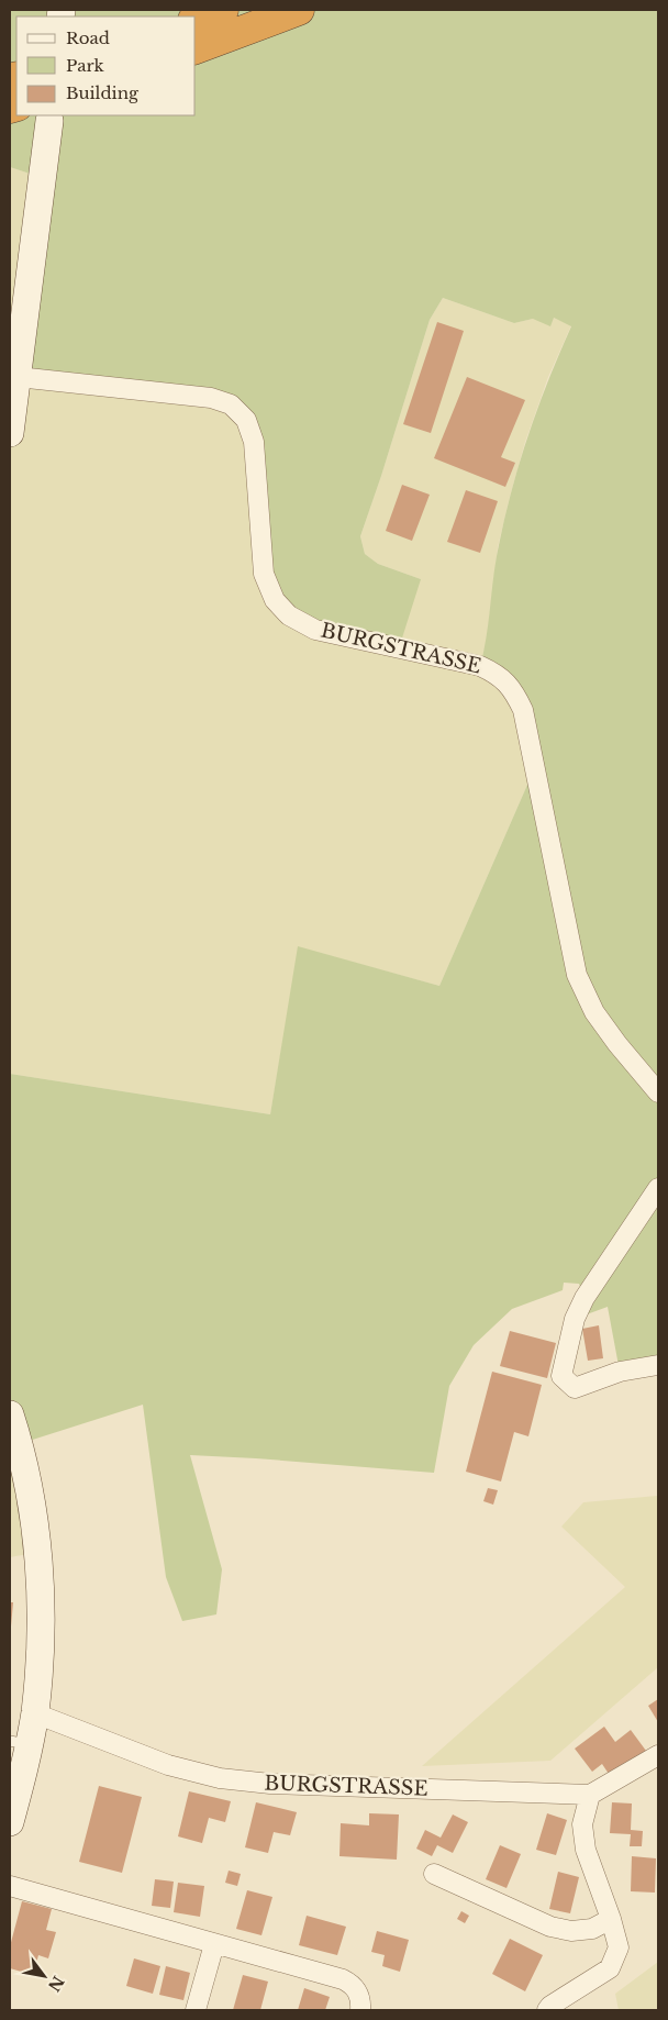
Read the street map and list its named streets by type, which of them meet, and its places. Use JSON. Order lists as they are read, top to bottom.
{
  "streets": {
    "street": ["BURGSTRASSE"]
  },
  "legend": ["Road", "Park", "Building"],
  "north": "bottom right"
}
